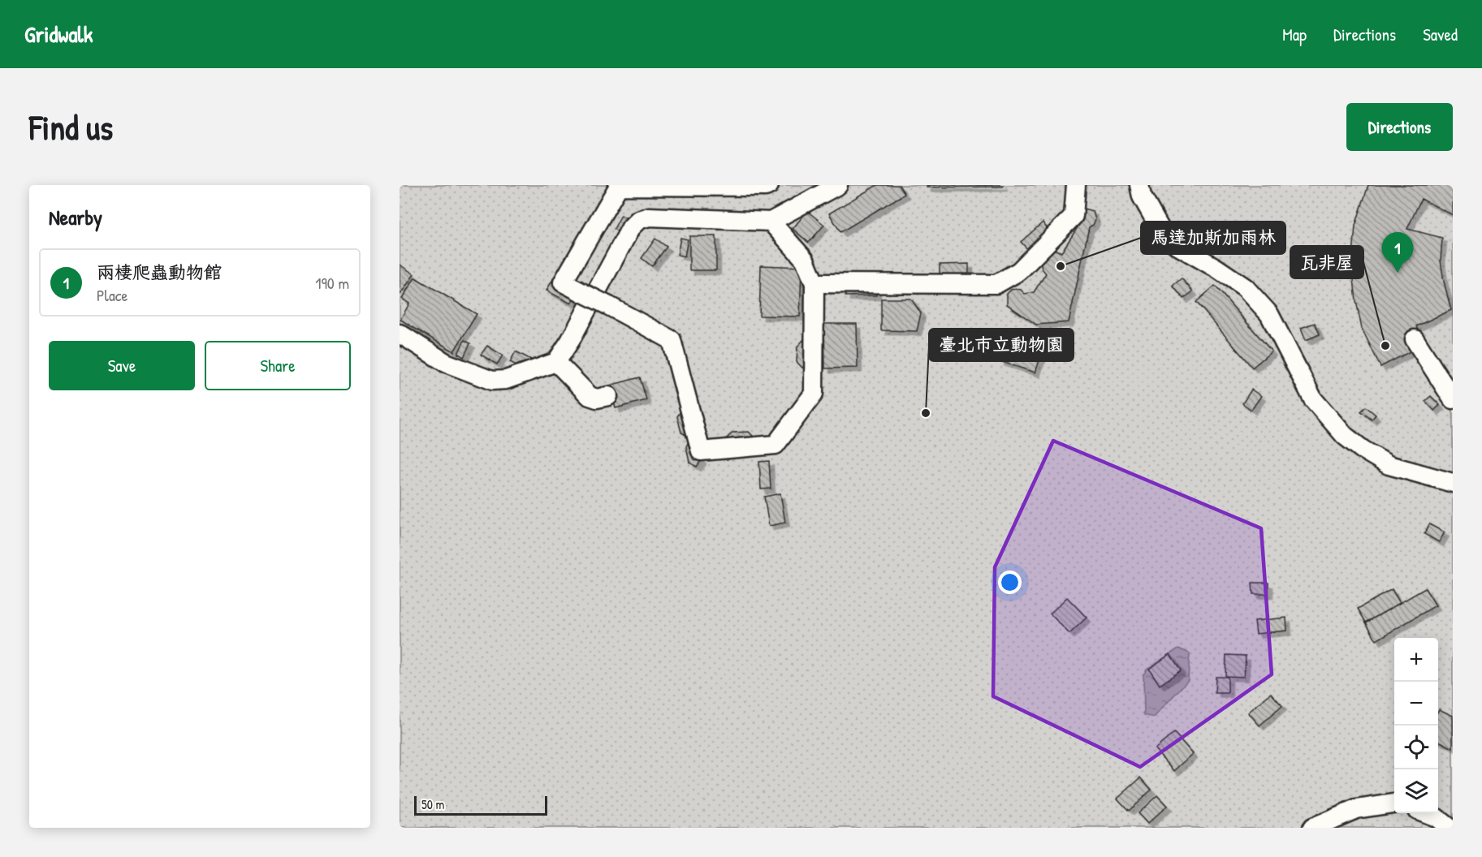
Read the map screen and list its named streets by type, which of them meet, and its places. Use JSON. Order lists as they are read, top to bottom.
{
  "places": ["馬達加斯加雨林", "瓦非屋", "臺北市立動物園"],
  "scale_bar": "50 m",
  "page": {
    "header": "Gridwalk",
    "nav": ["Map", "Directions", "Saved"],
    "buttons": [
      "Directions",
      ["Save", "Share"]
    ],
    "title": "Find us",
    "heading": "Nearby",
    "pins": "1",
    "list": [
      {
        "mark": "1",
        "name": "兩棲爬蟲動物館",
        "note": "Place",
        "value": "190 m"
      }
    ],
    "map_buttons": ["+", "−"],
    "scale": "50 m"
  }
}
